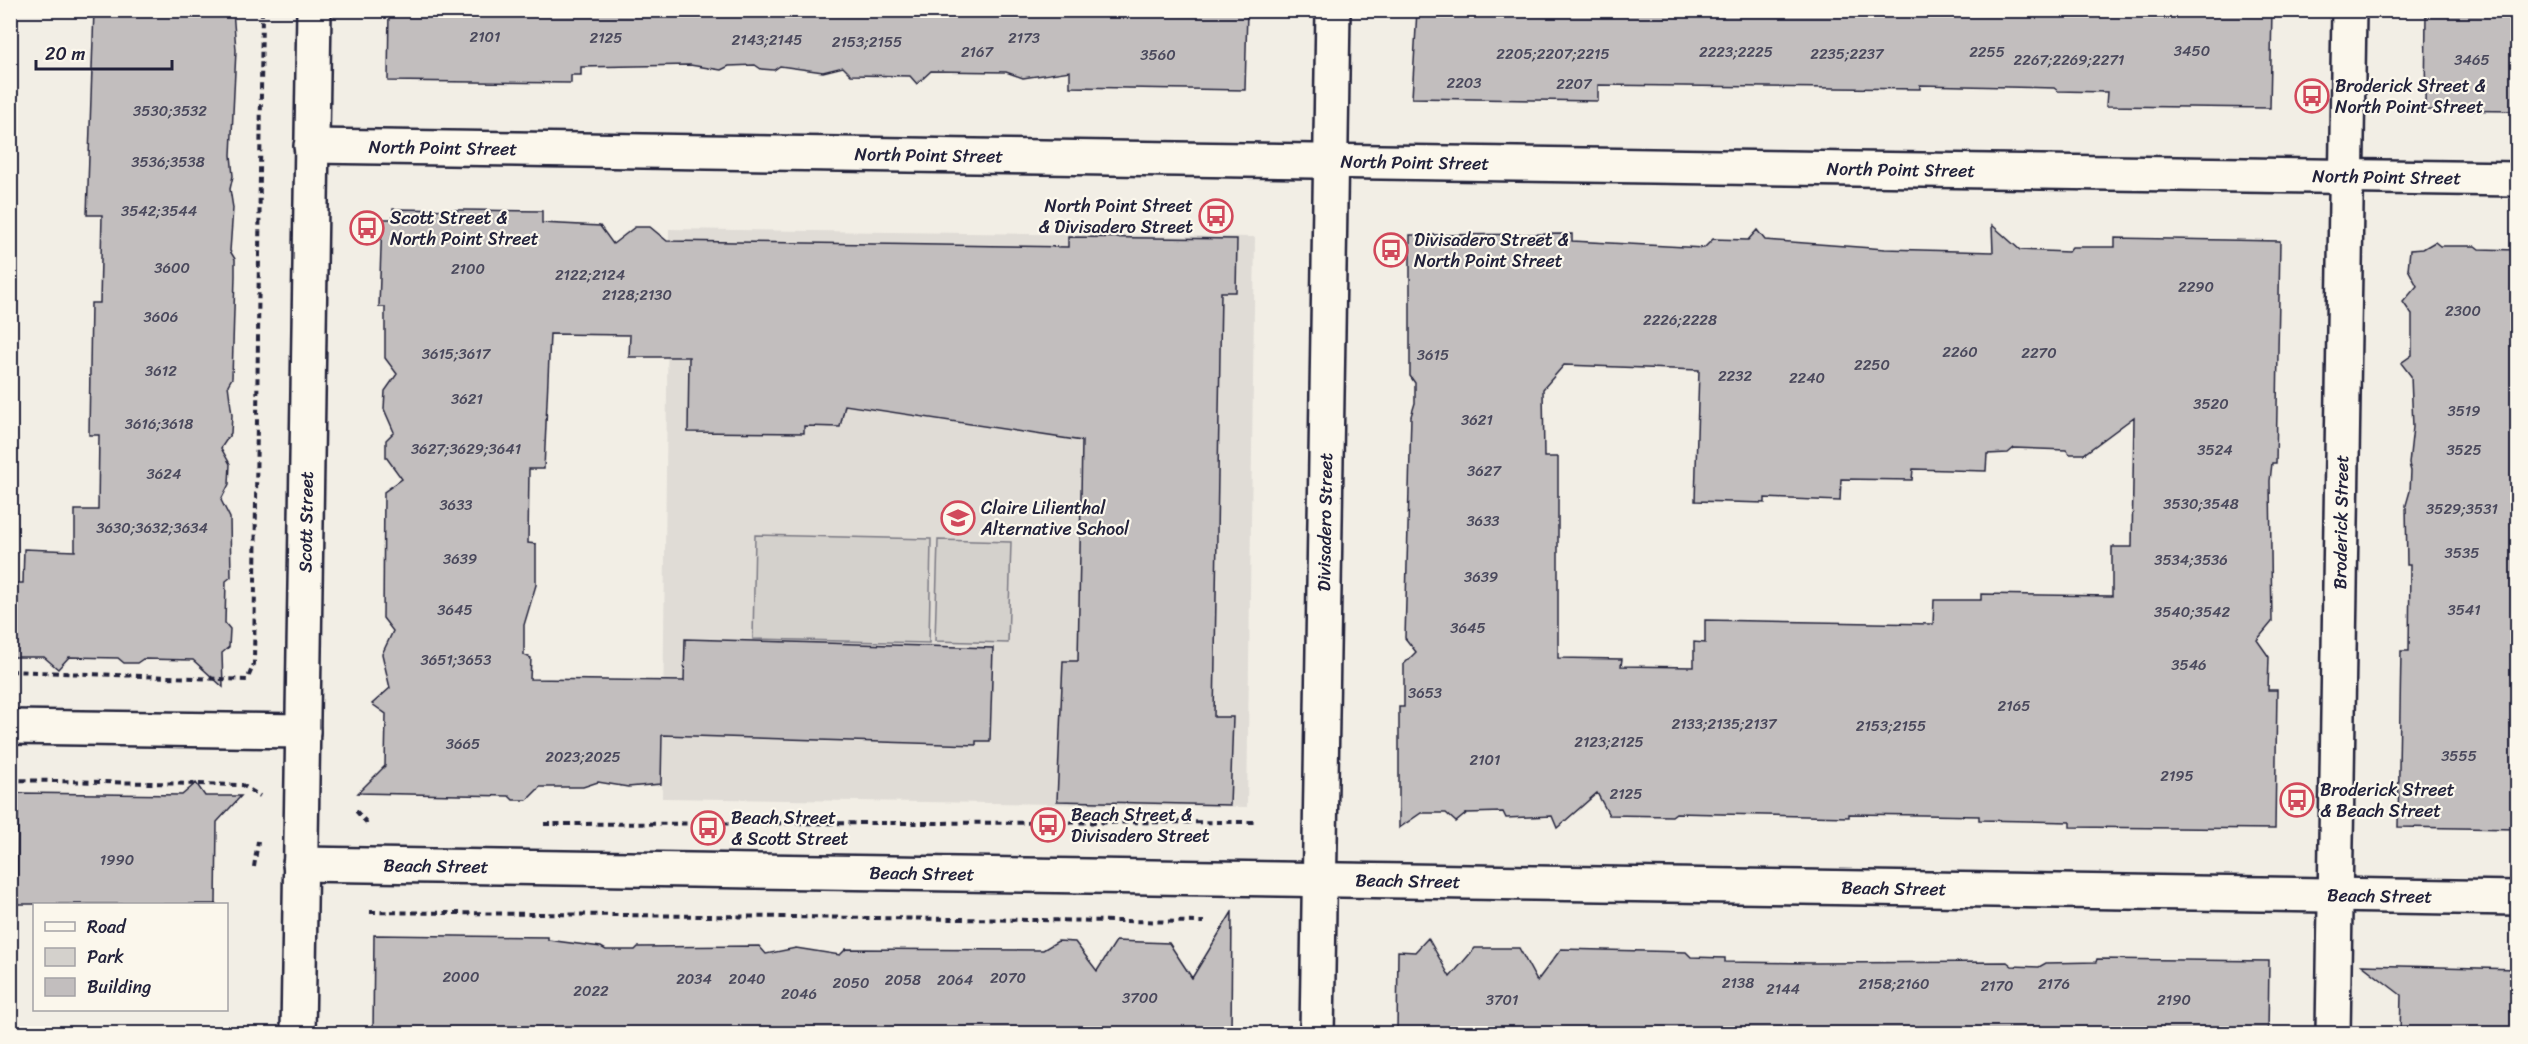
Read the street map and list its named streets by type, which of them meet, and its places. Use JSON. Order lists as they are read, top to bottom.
{
  "streets": {
    "street": [
      "North Point Street",
      "Scott Street",
      "Divisadero Street",
      "Broderick Street",
      "Beach Street"
    ]
  },
  "crossings": [
    ["North Point Street", "Scott Street"],
    ["North Point Street", "Divisadero Street"],
    ["North Point Street", "Broderick Street"],
    ["Scott Street", "Beach Street"],
    ["Divisadero Street", "Beach Street"],
    ["Broderick Street", "Beach Street"]
  ],
  "places": {
    "bus stop": [
      "Broderick Street & North Point Street",
      "North Point Street & Divisadero Street",
      "Scott Street & North Point Street",
      "Divisadero Street & North Point Street",
      "Broderick Street & Beach Street",
      "Beach Street & Divisadero Street",
      "Beach Street & Scott Street"
    ],
    "school or university": ["Claire Lilienthal Alternative School"]
  },
  "house_numbers": [
    "2101",
    "2125",
    "2173",
    "2143;2145",
    "2153;2155",
    "3450",
    "2167",
    "2223;2225",
    "2255",
    "2205;2207;2215",
    "2235;2237",
    "3560",
    "2267;2269;2271",
    "3465",
    "2203",
    "2207",
    "3530;3532",
    "3536;3538",
    "3542;3544",
    "3600",
    "2100",
    "2122;2124",
    "2290",
    "2128;2130",
    "2300",
    "3606",
    "2226;2228",
    "2260",
    "2270",
    "3615;3617",
    "3615",
    "2250",
    "3612",
    "2232",
    "2240",
    "3621",
    "3520",
    "3519",
    "3621",
    "3616;3618",
    "3627;3629;3641",
    "3524",
    "3525",
    "3627",
    "3624",
    "3530;3548",
    "3633",
    "3529;3531",
    "3633",
    "3630;3632;3634",
    "3535",
    "3639",
    "3534;3536",
    "3639",
    "3645",
    "3541",
    "3540;3542",
    "3645",
    "3651;3653",
    "3546",
    "3653",
    "2165",
    "2133;2135;2137",
    "2153;2155",
    "2123;2125",
    "3665",
    "3555",
    "2023;2025",
    "2101",
    "2195",
    "2125",
    "1990",
    "2000",
    "2070",
    "2034",
    "2040",
    "2058",
    "2064",
    "2050",
    "2138",
    "2158;2160",
    "2176",
    "2170",
    "2144",
    "2022",
    "2046",
    "3700",
    "3701",
    "2190"
  ],
  "legend": ["Road", "Park", "Building"],
  "scale_bar": "20 m"
}
